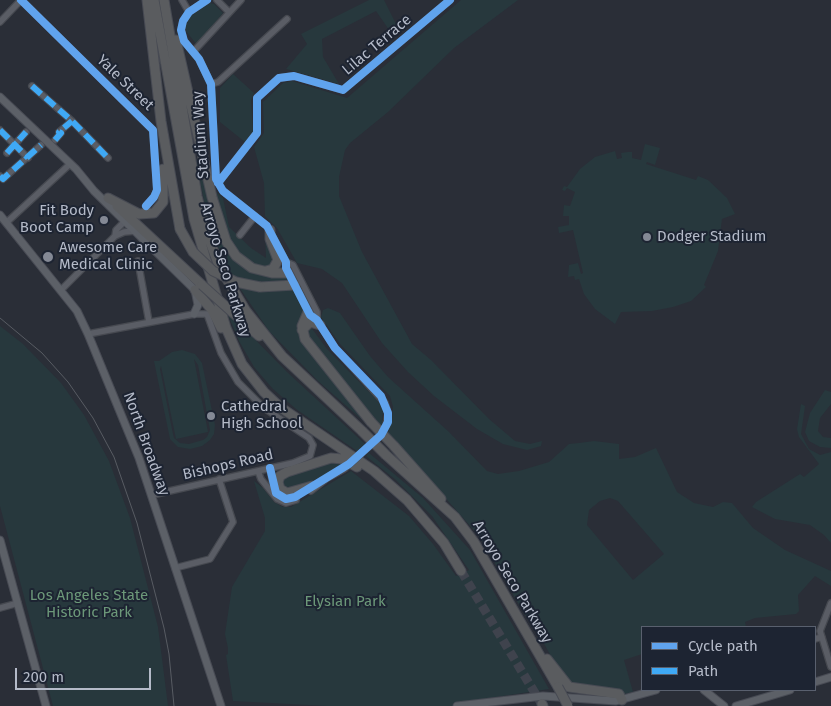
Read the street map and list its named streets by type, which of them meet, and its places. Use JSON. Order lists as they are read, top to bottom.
{
  "streets": {
    "highway": ["Arroyo Seco Parkway"],
    "main road": ["North Broadway"],
    "street": [
      "Lilac Terrace",
      "Yale Street",
      "Stadium Way",
      "Bishops Road"
    ]
  },
  "crossings": [
    ["Lilac Terrace", "Stadium Way"],
    ["Stadium Way", "Bishops Road"],
    ["North Broadway", "Bishops Road"]
  ],
  "parks": ["Los Angeles State Historic Park", "Elysian Park"],
  "places": [
    "Fit Body Boot Camp",
    "Dodger Stadium",
    "Awesome Care Medical Clinic",
    "Cathedral High School"
  ],
  "legend": ["Cycle path", "Path"],
  "scale_bar": "200 m"
}
